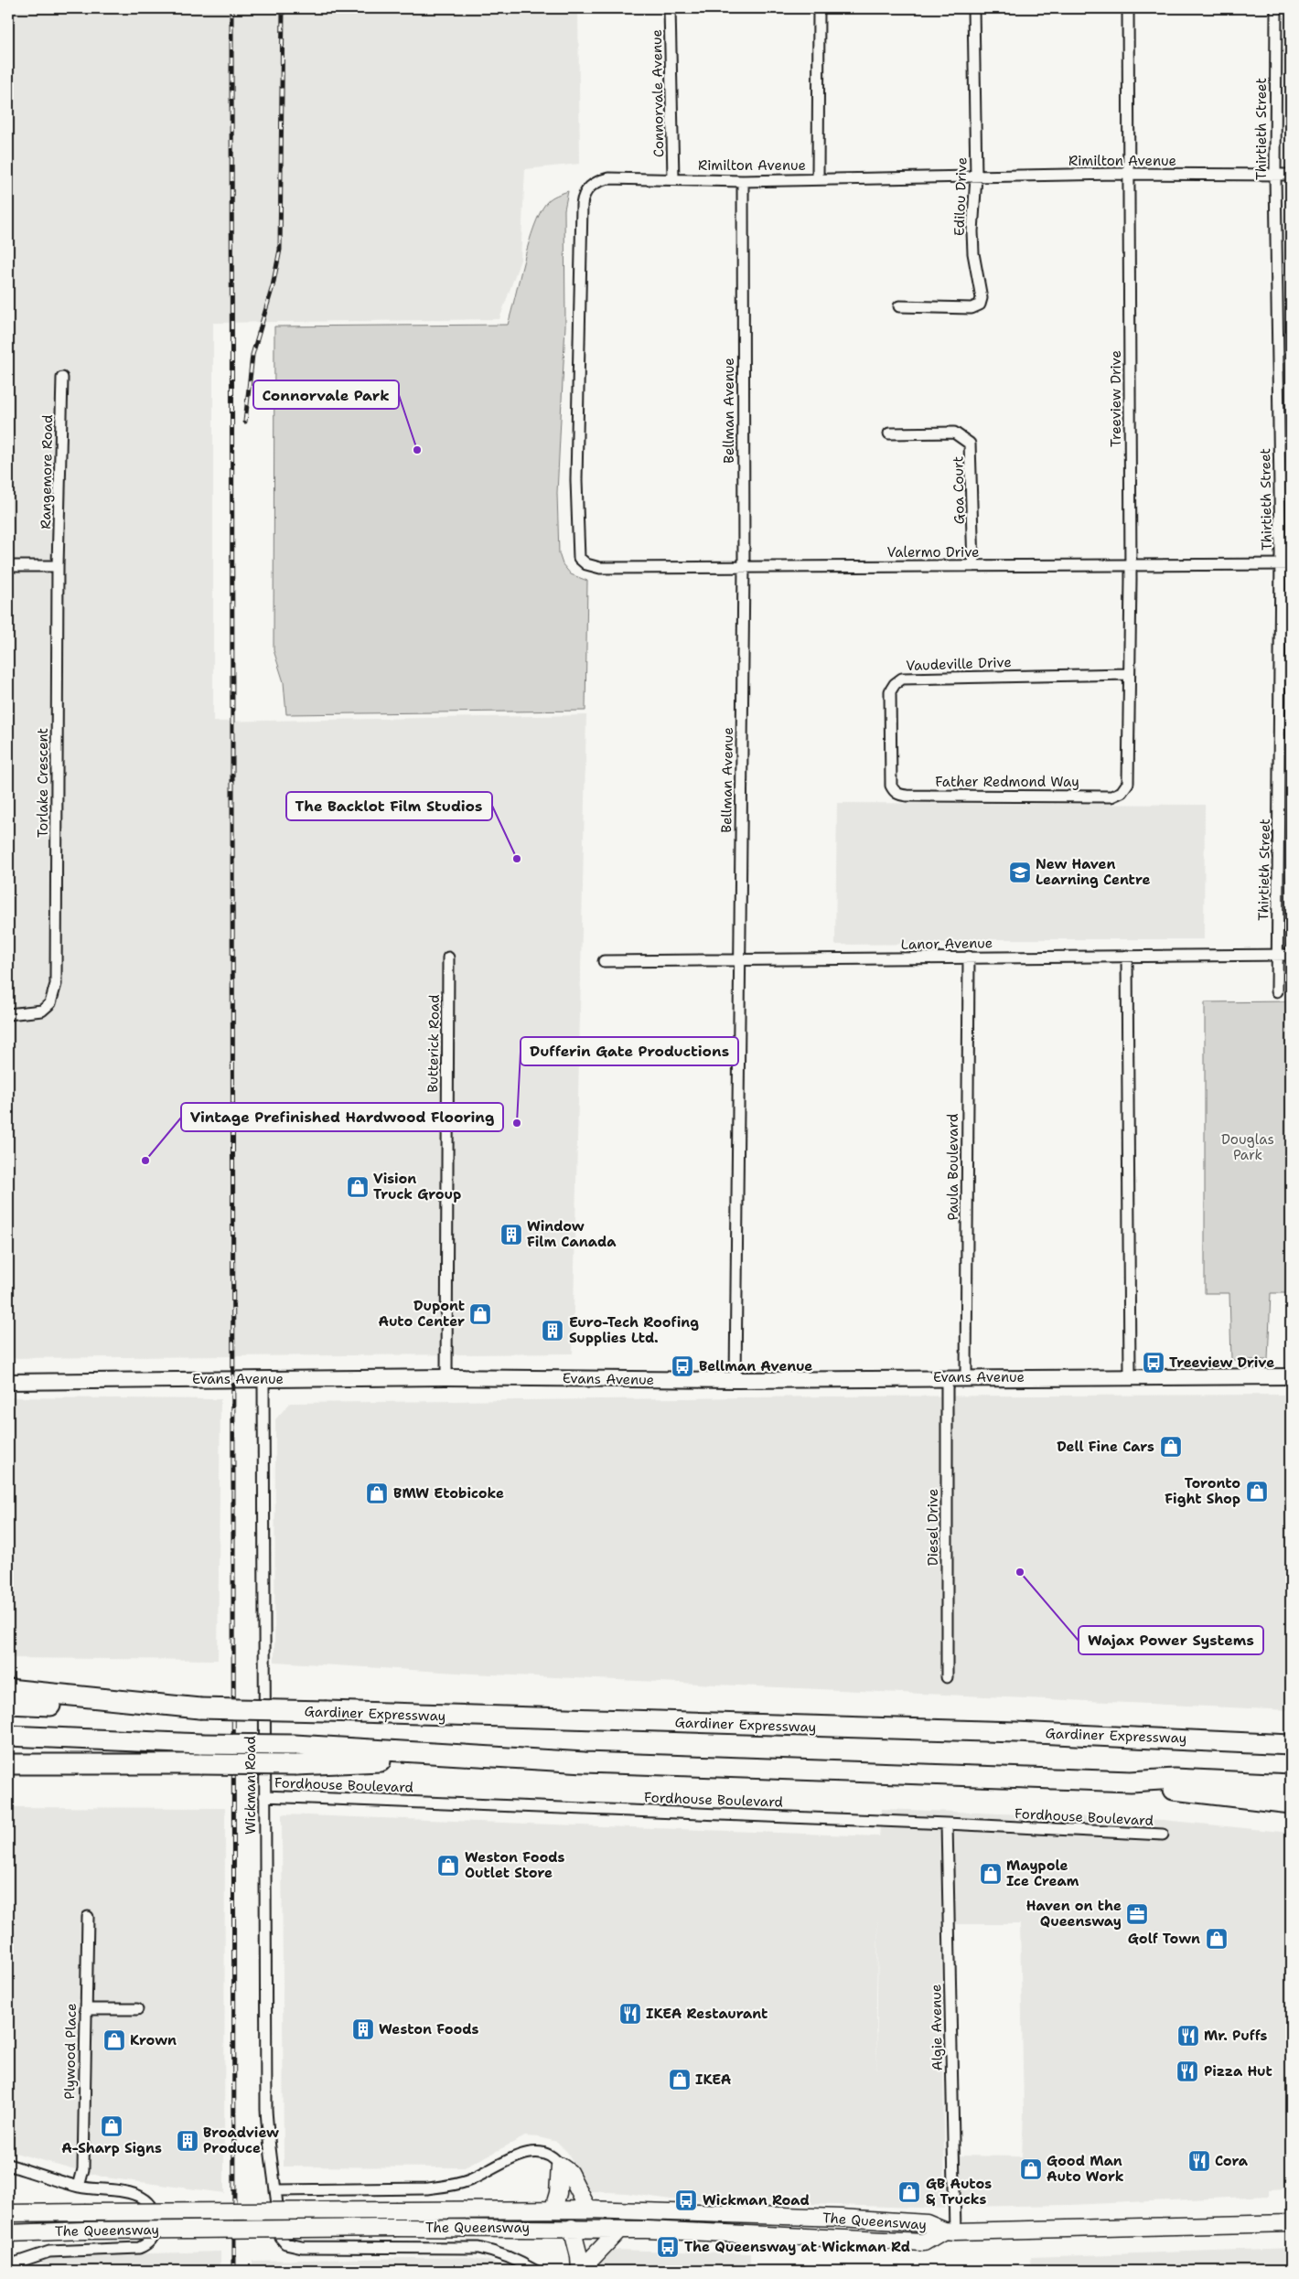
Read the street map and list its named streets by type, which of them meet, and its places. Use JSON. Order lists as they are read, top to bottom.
{
  "streets": {
    "highway": ["Gardiner Expressway"],
    "main road": ["Evans Avenue", "The Queensway"],
    "street": [
      "Connorvale Avenue",
      "Thirtieth Street",
      "Rimilton Avenue",
      "Edilou Drive",
      "Treeview Drive",
      "Bellman Avenue",
      "Rangemore Road",
      "Goa Court",
      "Valermo Drive",
      "Vaudeville Drive",
      "Father Redmond Way",
      "Torlake Crescent",
      "Lanor Avenue",
      "Butterick Road",
      "Paula Boulevard",
      "Diesel Drive",
      "Wickman Road",
      "Fordhouse Boulevard",
      "Algie Avenue",
      "Plywood Place"
    ]
  },
  "crossings": [
    ["Connorvale Avenue", "Rimilton Avenue"],
    ["Thirtieth Street", "Rimilton Avenue"],
    ["Thirtieth Street", "Valermo Drive"],
    ["Thirtieth Street", "Lanor Avenue"],
    ["Rimilton Avenue", "Edilou Drive"],
    ["Rimilton Avenue", "Treeview Drive"],
    ["Rimilton Avenue", "Bellman Avenue"],
    ["Rimilton Avenue", "Valermo Drive"],
    ["Treeview Drive", "Valermo Drive"],
    ["Treeview Drive", "Vaudeville Drive"],
    ["Treeview Drive", "Father Redmond Way"],
    ["Bellman Avenue", "Valermo Drive"],
    ["Bellman Avenue", "Lanor Avenue"],
    ["Bellman Avenue", "Evans Avenue"],
    ["Rangemore Road", "Torlake Crescent"],
    ["Goa Court", "Valermo Drive"],
    ["Vaudeville Drive", "Father Redmond Way"],
    ["Lanor Avenue", "Paula Boulevard"],
    ["Butterick Road", "Evans Avenue"],
    ["Paula Boulevard", "Evans Avenue"],
    ["Evans Avenue", "Diesel Drive"],
    ["Evans Avenue", "Wickman Road"],
    ["Wickman Road", "Fordhouse Boulevard"],
    ["Fordhouse Boulevard", "Algie Avenue"],
    ["Algie Avenue", "The Queensway"]
  ],
  "parks": ["Douglas Park"],
  "places": {
    "other": [
      "Connorvale Park",
      "The Backlot Film Studios",
      "Dufferin Gate Productions",
      "Vintage Prefinished Hardwood Flooring",
      "Wajax Power Systems"
    ],
    "school or university": ["New Haven Learning Centre"],
    "shop": [
      "Vision Truck Group",
      "Dupont Auto Center",
      "Dell Fine Cars",
      "Toronto Fight Shop",
      "BMW Etobicoke",
      "Weston Foods Outlet Store",
      "Maypole Ice Cream",
      "Golf Town",
      "Krown",
      "IKEA",
      "A-Sharp Signs",
      "Good Man Auto Work",
      "GB Autos & Trucks"
    ],
    "building": [
      "Window Film Canada",
      "Euro-Tech Roofing Supplies Ltd.",
      "Weston Foods",
      "Broadview Produce"
    ],
    "bus stop": [
      "Treeview Drive",
      "Bellman Avenue",
      "Wickman Road",
      "The Queensway at Wickman Rd"
    ],
    "office": ["Haven on the Queensway"],
    "restaurant": [
      "IKEA Restaurant",
      "Mr. Puffs",
      "Pizza Hut",
      "Cora"
    ]
  }
}
